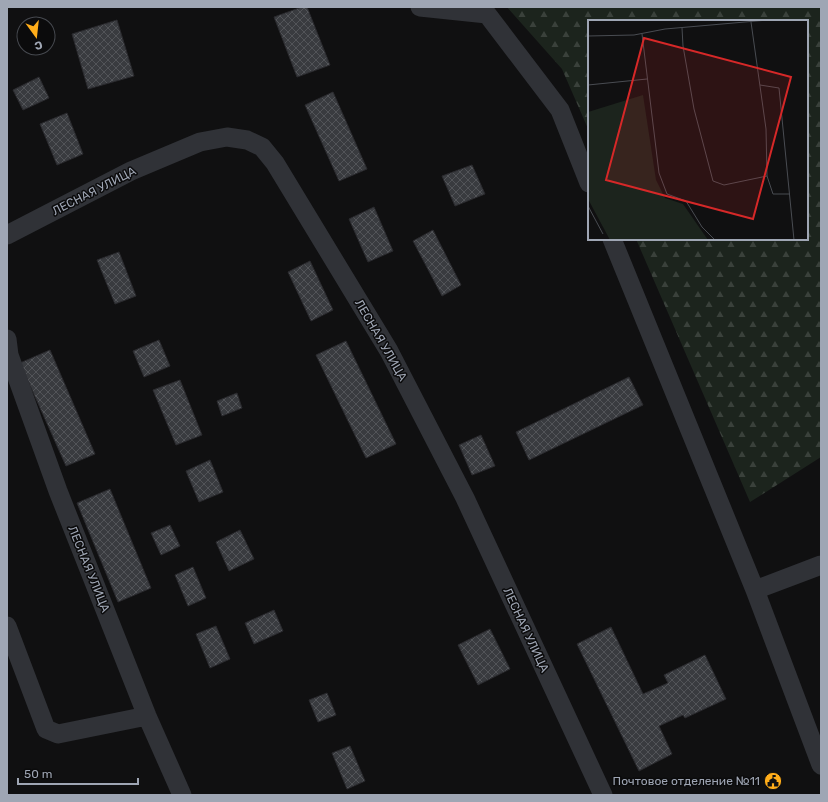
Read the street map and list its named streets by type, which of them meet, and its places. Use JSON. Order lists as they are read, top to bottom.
{
  "streets": {
    "street": ["ЛЕСНАЯ УЛИЦА"]
  },
  "places": {
    "public building": ["Почтовое отделение №11"]
  },
  "scale_bar": "50 m",
  "north": "bottom"
}
